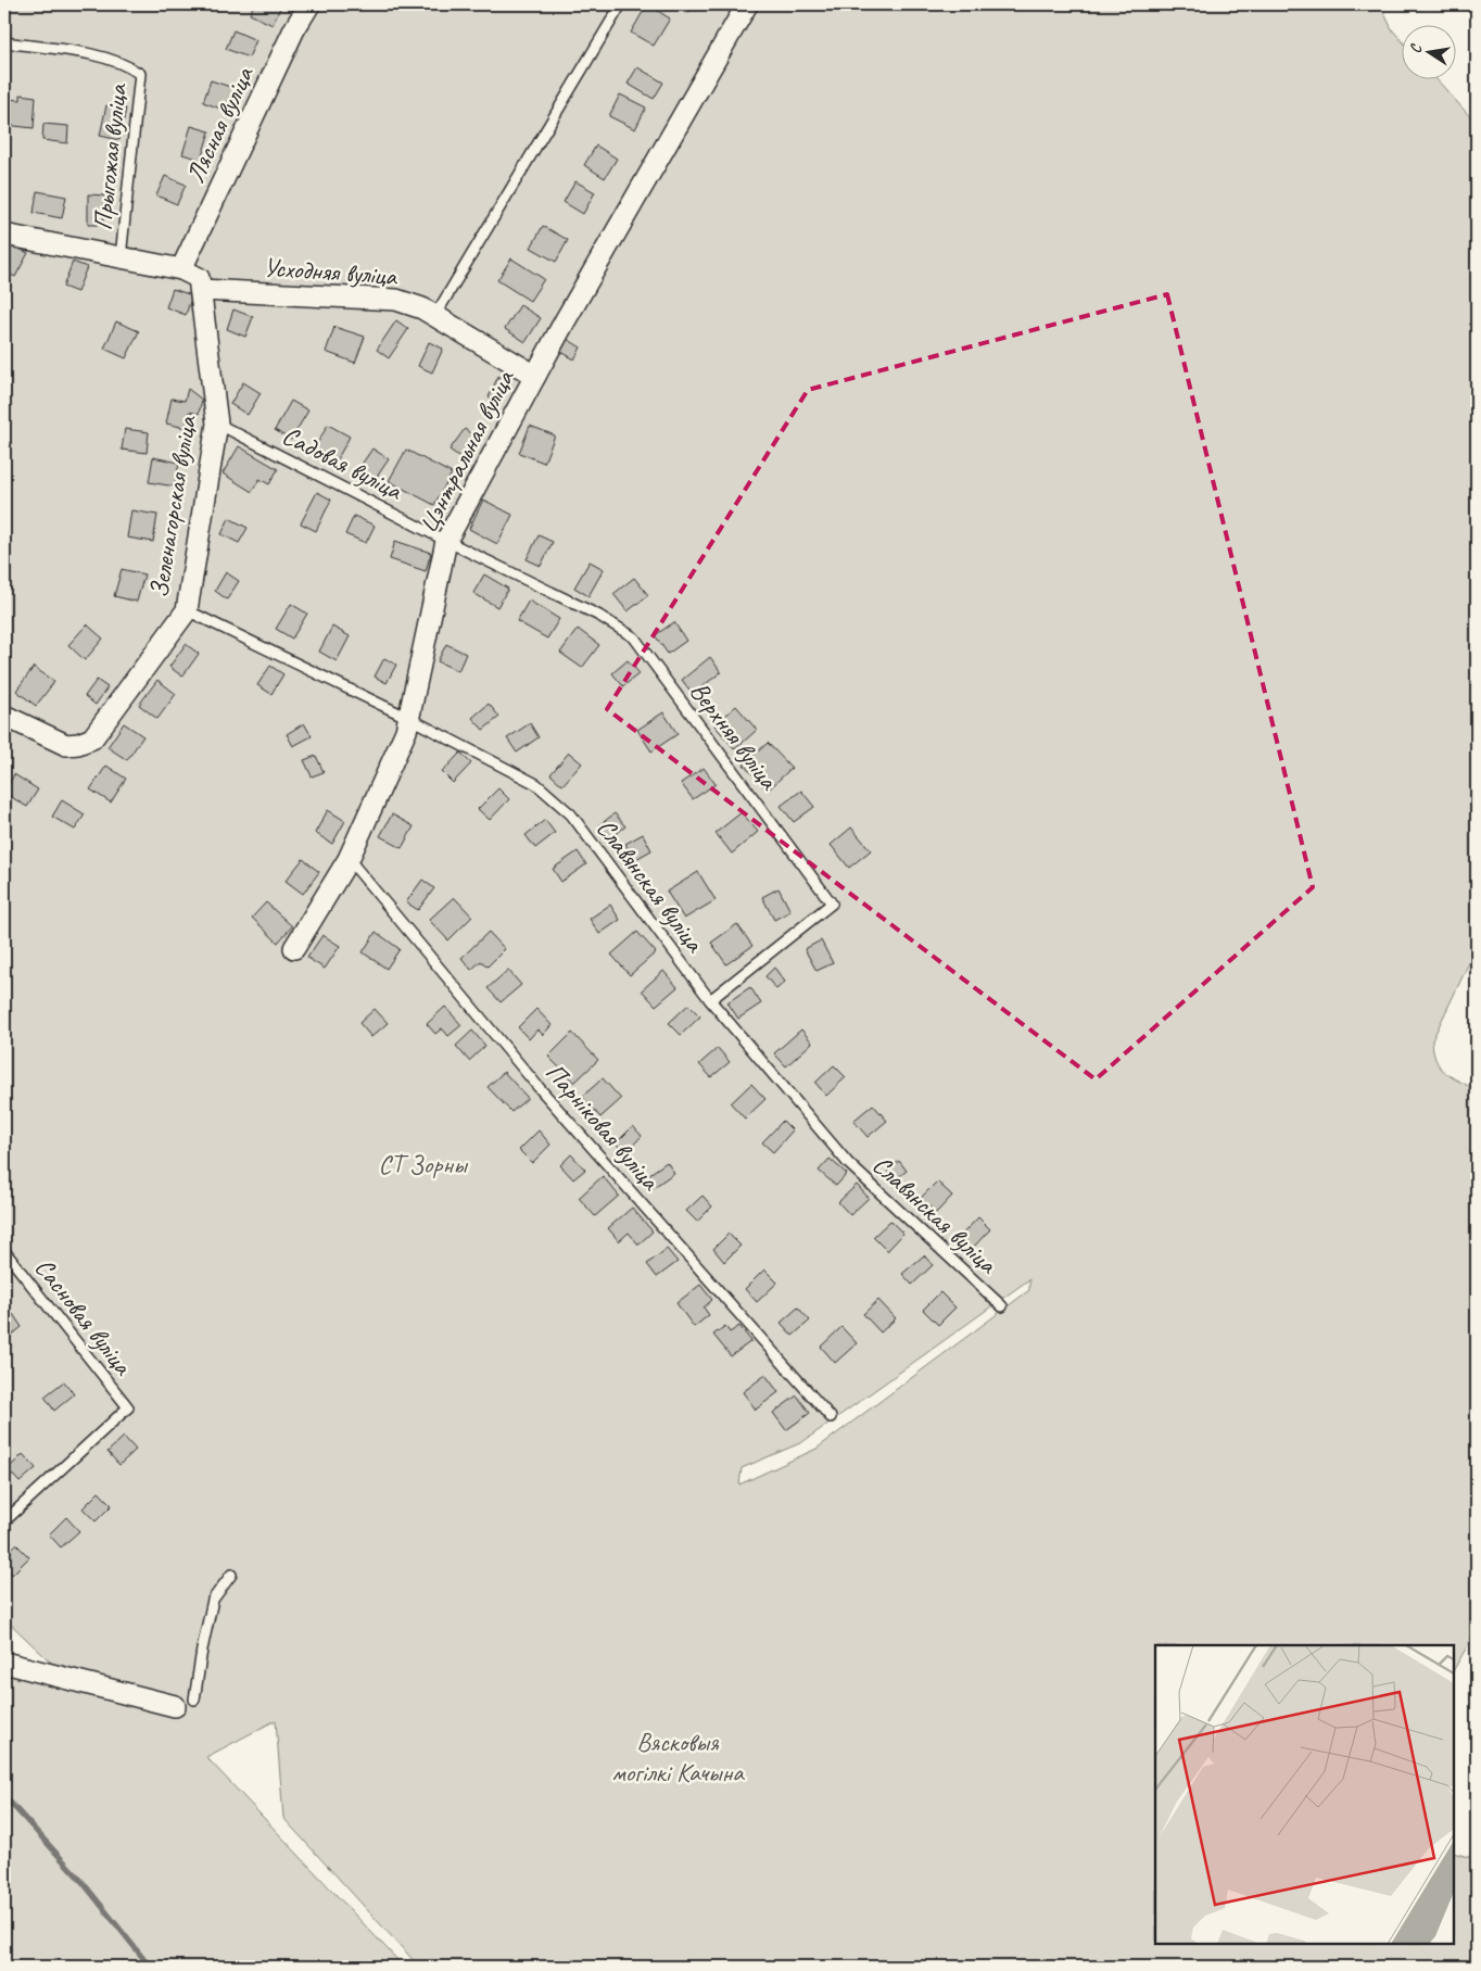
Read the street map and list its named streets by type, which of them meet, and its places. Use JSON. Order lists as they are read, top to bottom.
{
  "streets": {
    "street": [
      "Лясная вуліца",
      "Усходняя вуліца",
      "Цэнтральная вуліца",
      "Зеленагорская вуліца"
    ],
    "lane": [
      "Прыгожая вуліца",
      "Садовая вуліца",
      "Верхняя вуліца",
      "Славянская вуліца",
      "Парніковая вуліца",
      "Сасновая вуліца"
    ]
  },
  "crossings": [
    ["Усходняя вуліца", "Цэнтральная вуліца"],
    ["Усходняя вуліца", "Зеленагорская вуліца"],
    ["Цэнтральная вуліца", "Садовая вуліца"],
    ["Цэнтральная вуліца", "Верхняя вуліца"],
    ["Цэнтральная вуліца", "Славянская вуліца"],
    ["Цэнтральная вуліца", "Парніковая вуліца"],
    ["Садовая вуліца", "Зеленагорская вуліца"],
    ["Садовая вуліца", "Верхняя вуліца"],
    ["Зеленагорская вуліца", "Славянская вуліца"],
    ["Верхняя вуліца", "Славянская вуліца"]
  ],
  "parks": ["СТ Зорны", "Вясковыя могілкі Качына"],
  "north": "left"
}
